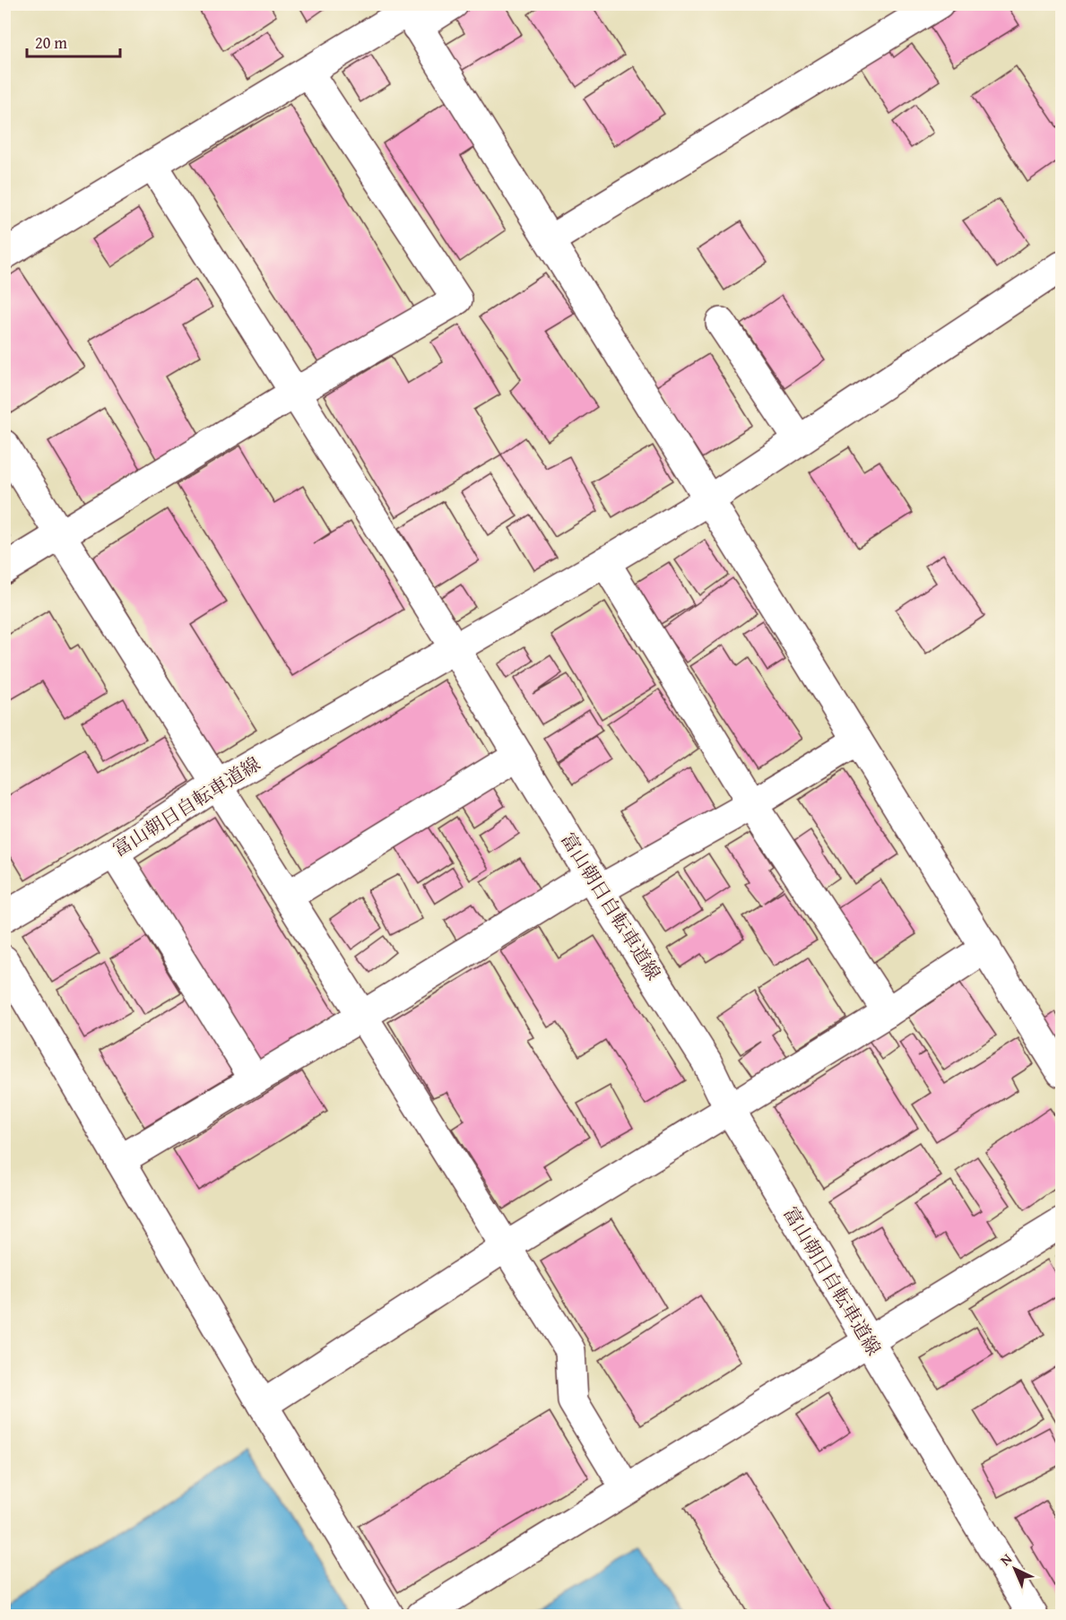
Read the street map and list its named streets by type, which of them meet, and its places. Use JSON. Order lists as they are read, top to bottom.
{
  "streets": {
    "street": ["富山朝日自転車道線"]
  },
  "scale_bar": "20 m",
  "north": "top left"
}
